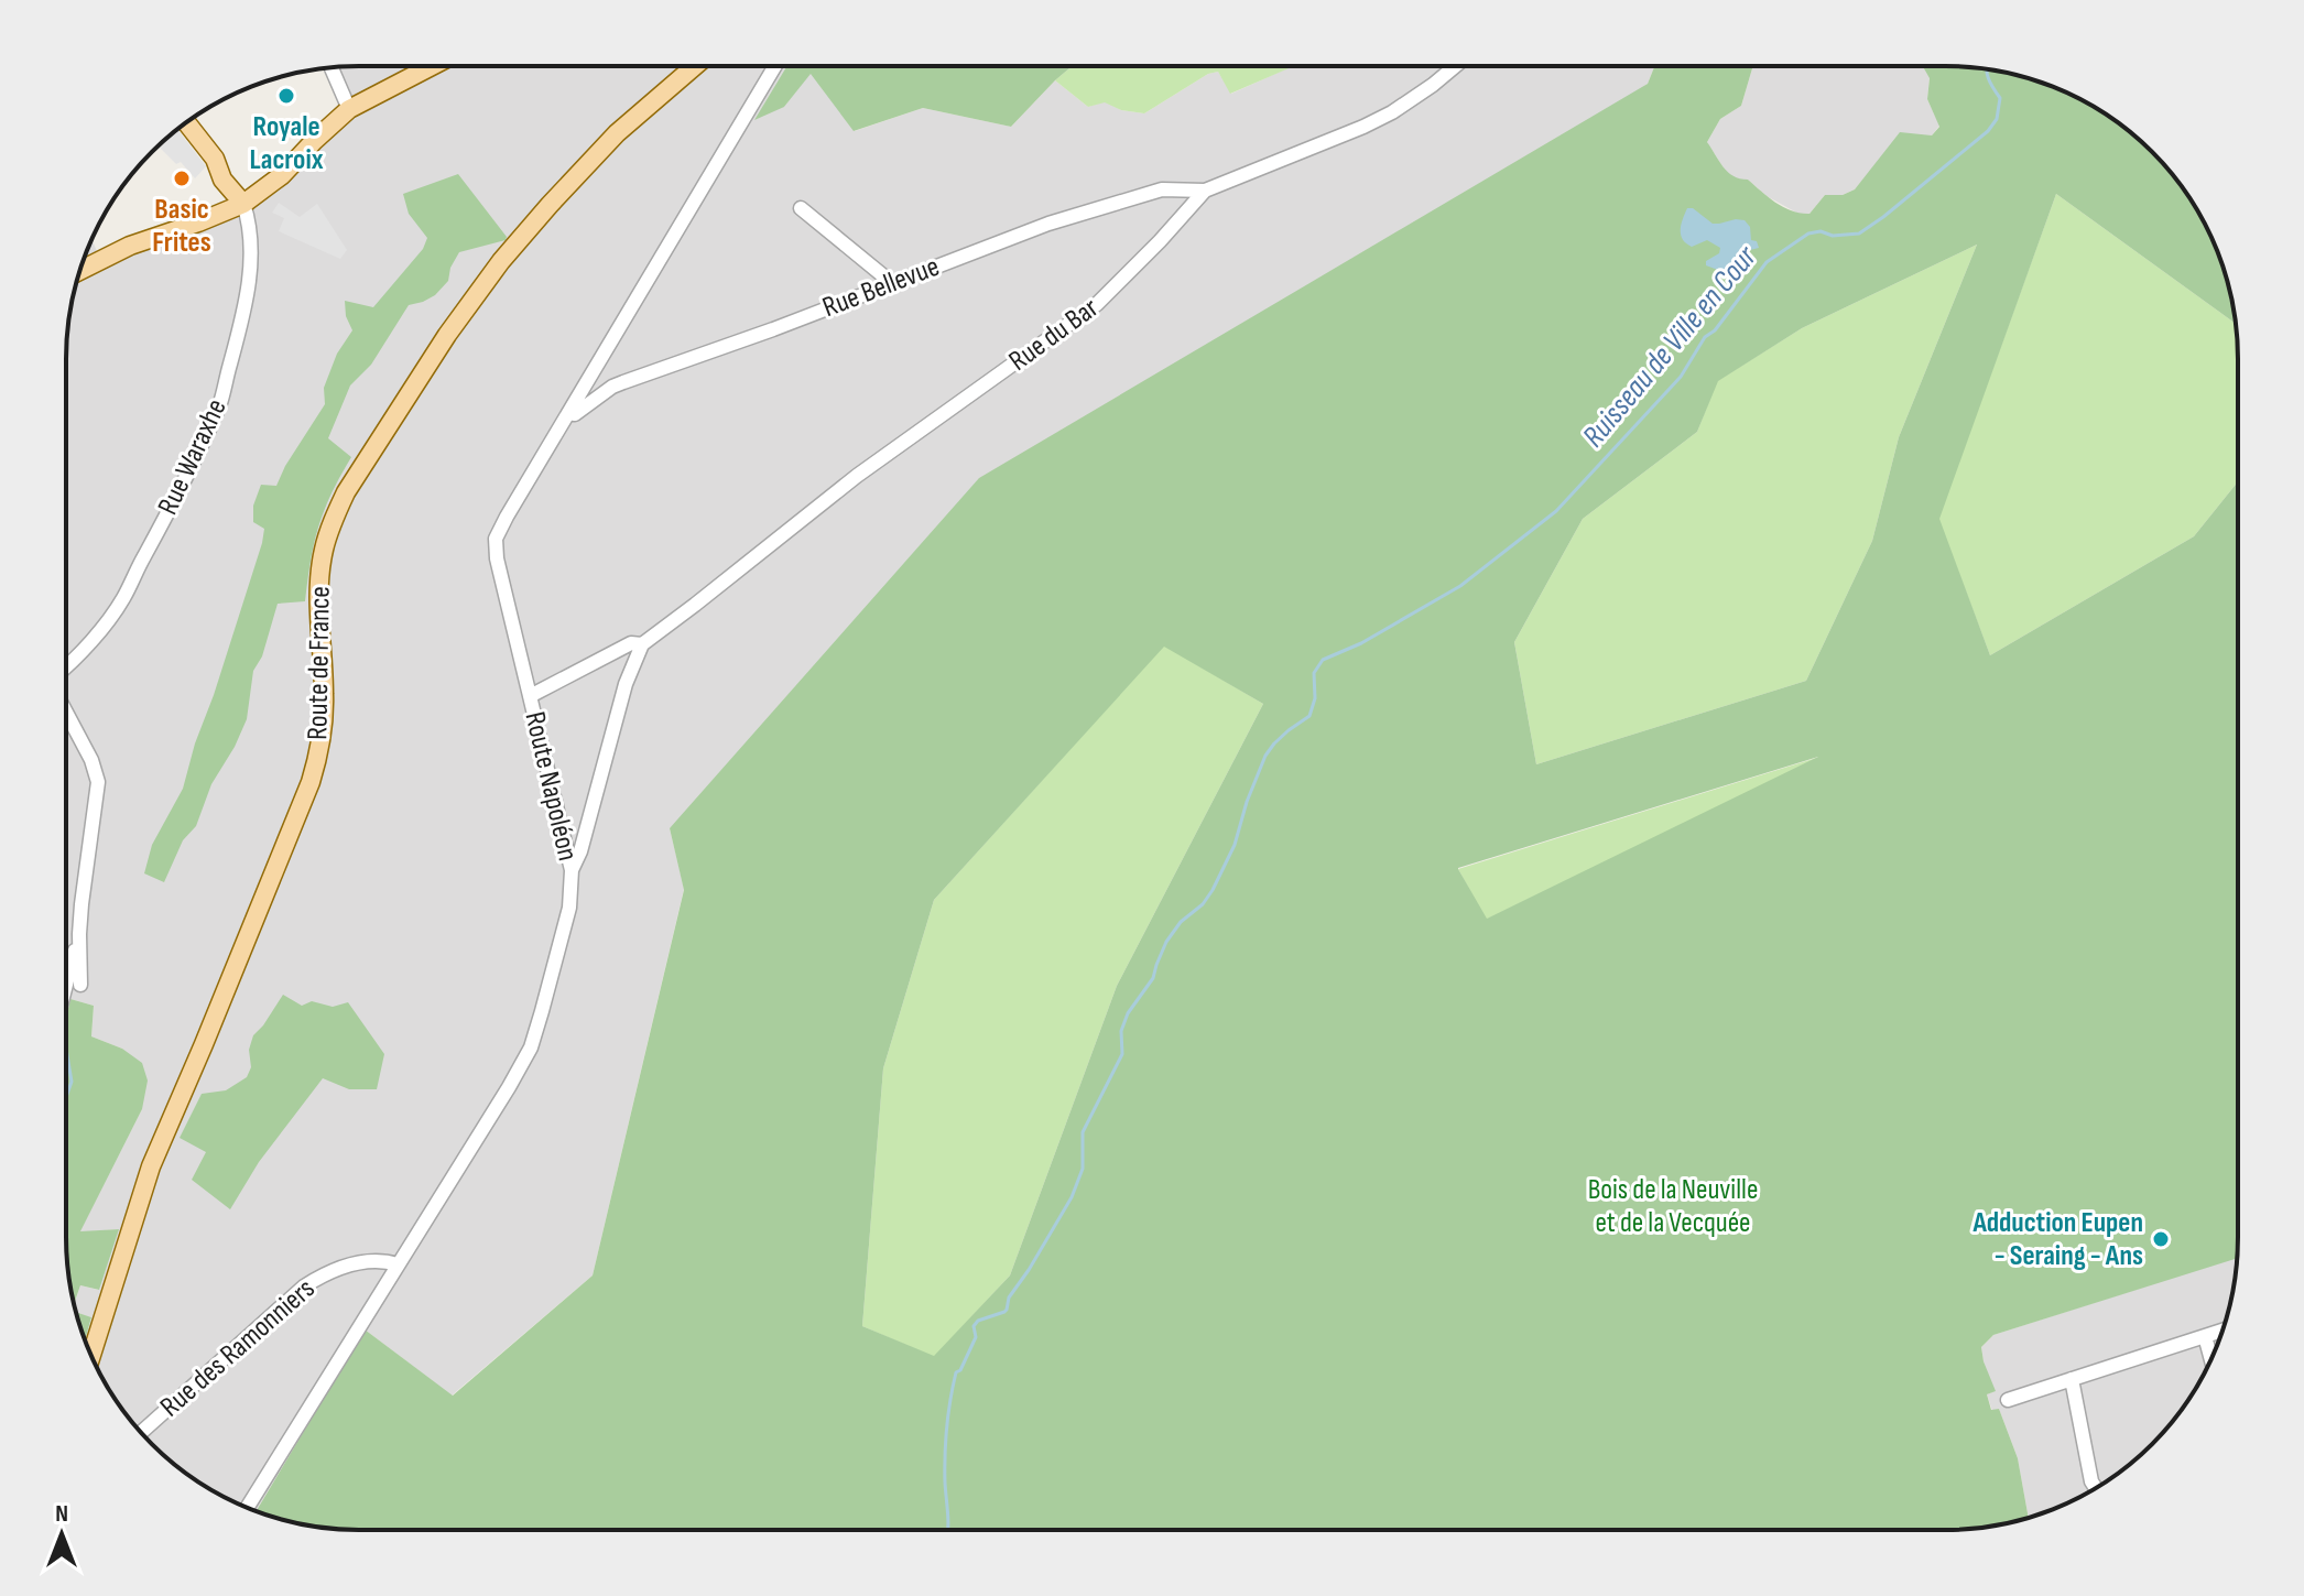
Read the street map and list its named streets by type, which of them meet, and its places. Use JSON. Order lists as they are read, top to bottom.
{
  "streets": {
    "main road": ["Route de France"],
    "street": [
      "Rue Bellevue",
      "Rue du Bar",
      "Rue Waraxhe",
      "Route Napoléon",
      "Rue des Ramonniers"
    ]
  },
  "crossings": [
    ["Rue Bellevue", "Rue du Bar"],
    ["Rue Bellevue", "Route Napoléon"],
    ["Rue du Bar", "Route Napoléon"],
    ["Route Napoléon", "Rue des Ramonniers"]
  ],
  "water": ["Ruisseau de Ville en Cour"],
  "parks": ["Bois de la Neuville et de la Vecquée"],
  "places": ["Royale Lacroix", "Basic Frites", "Adduction Eupen - Seraing - Ans"],
  "north": "top"
}
